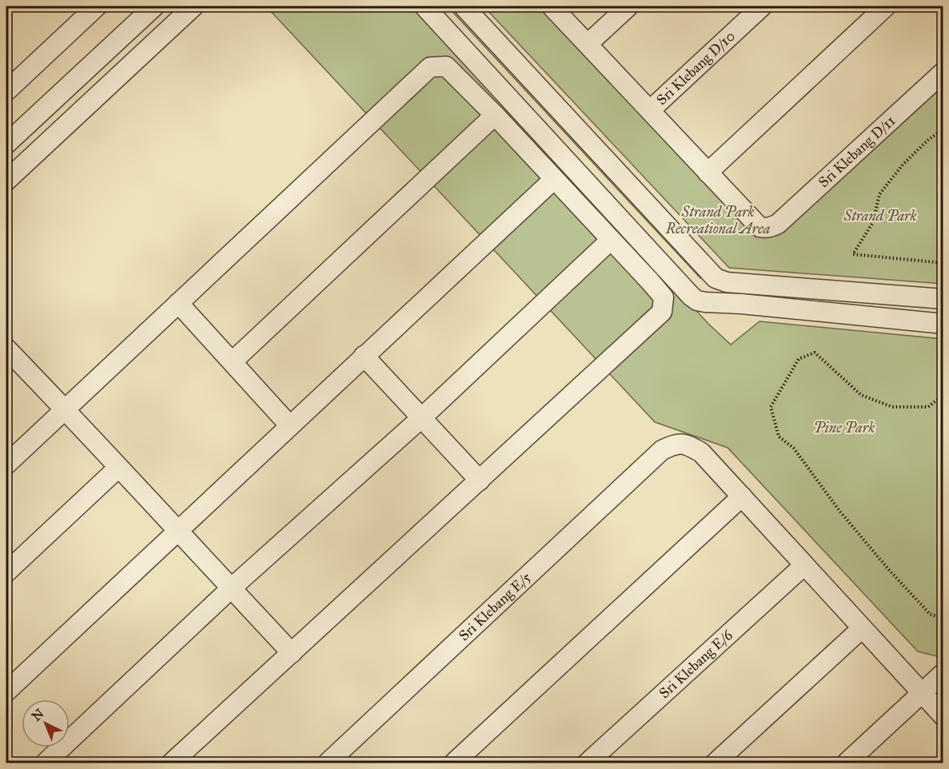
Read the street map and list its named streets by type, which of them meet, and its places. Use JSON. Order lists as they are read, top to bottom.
{
  "streets": {
    "street": [
      "Sri Klebang D/10",
      "Sri Klebang D/11",
      "Sri Klebang E/5",
      "Sri Klebang E/6"
    ]
  },
  "parks": ["Strand Park Recreational Area", "Strand Park", "Pine Park"],
  "north": "top left"
}
